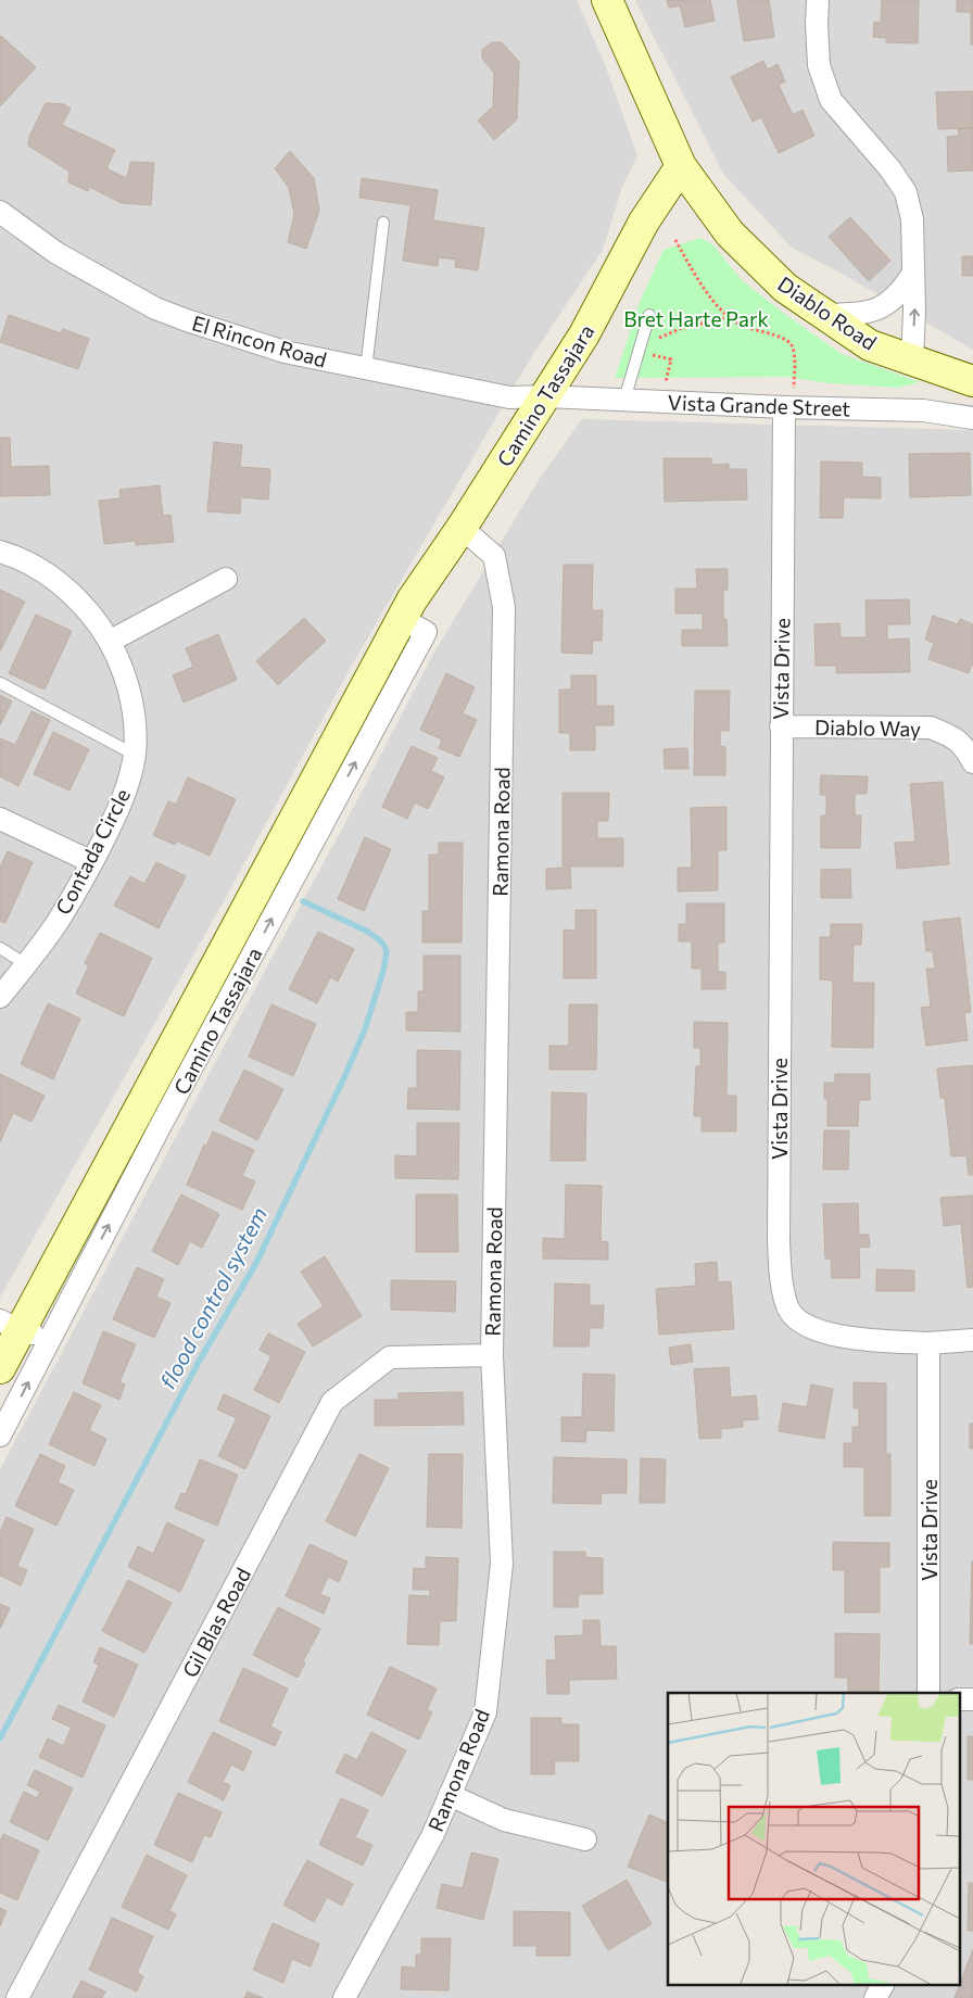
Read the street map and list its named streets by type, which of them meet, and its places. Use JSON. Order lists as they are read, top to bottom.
{
  "streets": {
    "street": [
      "Diablo Road",
      "El Rincon Road",
      "Camino Tassajara",
      "Vista Grande Street",
      "Vista Drive",
      "Diablo Way",
      "Ramona Road",
      "Contada Circle",
      "Gil Blas Road"
    ]
  },
  "crossings": [
    ["Diablo Road", "Camino Tassajara"],
    ["El Rincon Road", "Camino Tassajara"],
    ["El Rincon Road", "Vista Grande Street"],
    ["Camino Tassajara", "Vista Grande Street"],
    ["Camino Tassajara", "Ramona Road"],
    ["Vista Grande Street", "Vista Drive"],
    ["Vista Drive", "Diablo Way"],
    ["Ramona Road", "Gil Blas Road"]
  ],
  "water": ["flood control system"],
  "parks": ["Bret Harte Park"]
}
